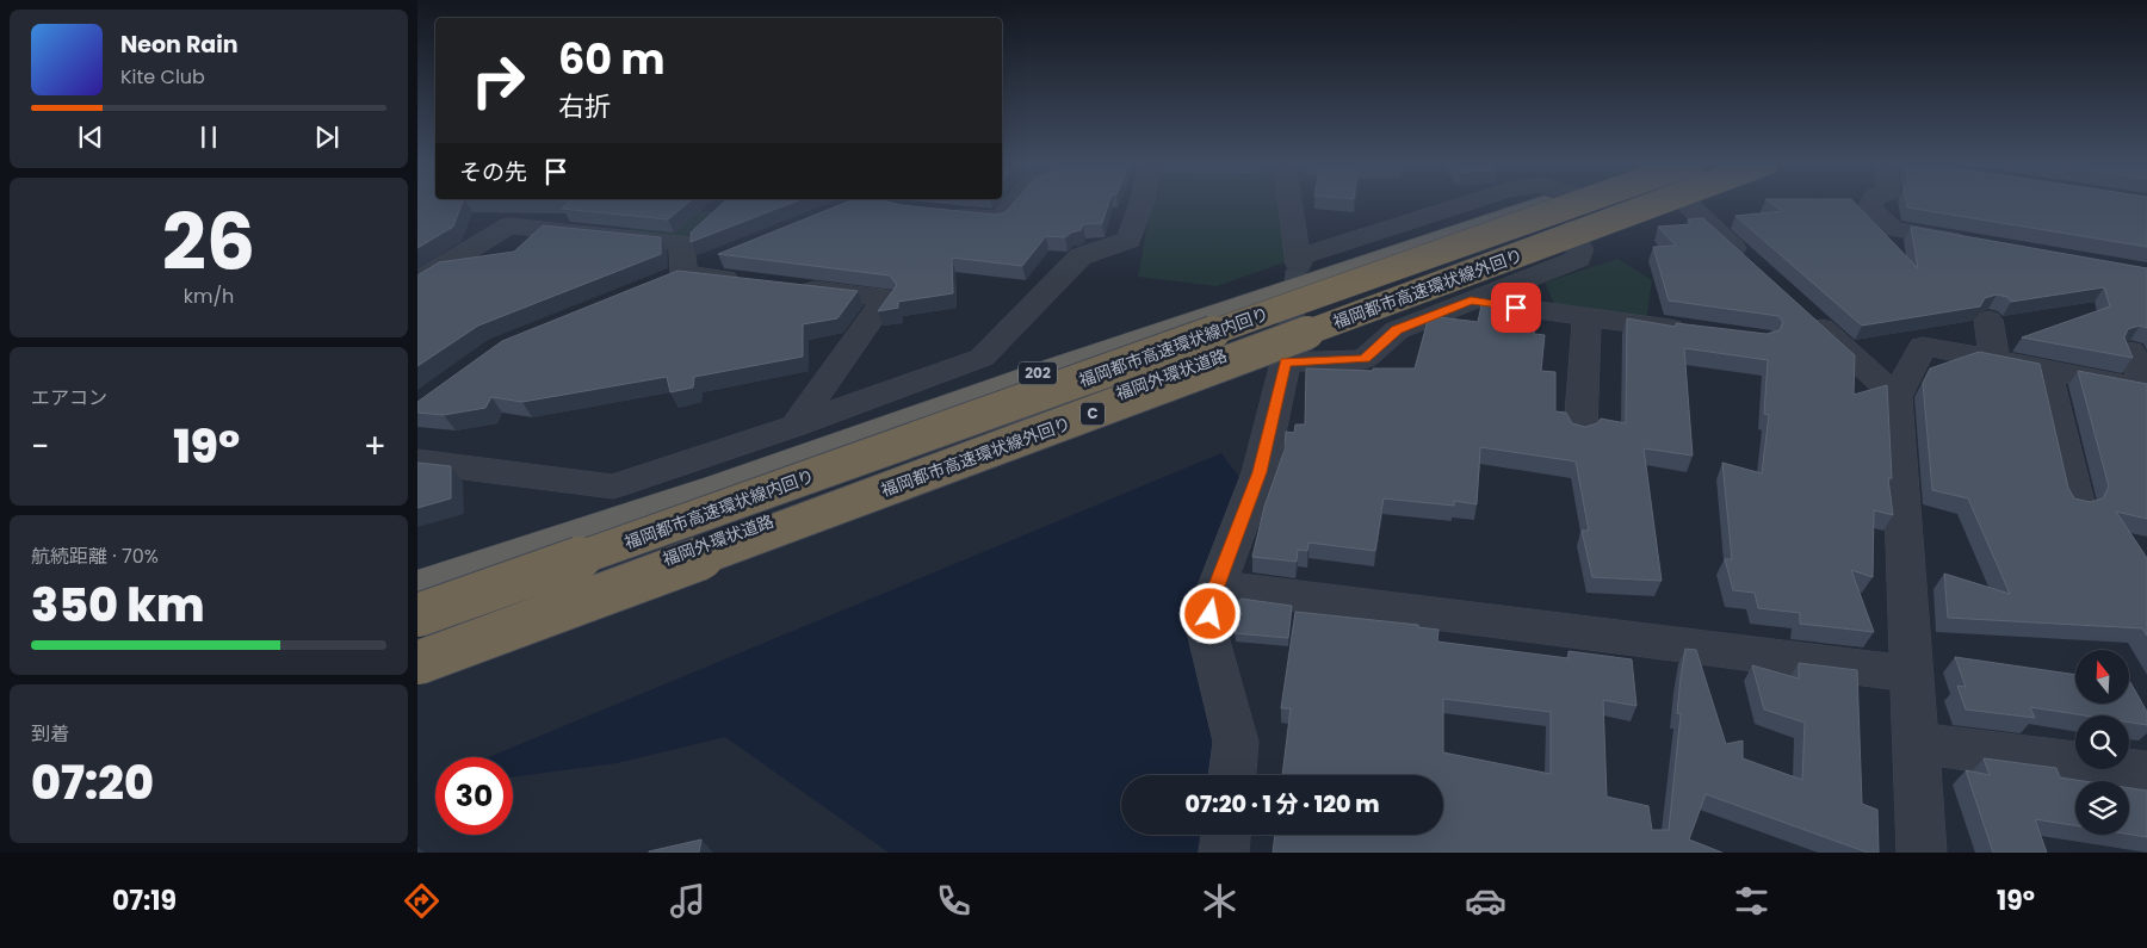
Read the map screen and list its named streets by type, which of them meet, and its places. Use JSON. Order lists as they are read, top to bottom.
{
  "streets": {
    "highway": [
      "福岡都市高速環状線外回り",
      "福岡都市高速環状線内回り",
      "202",
      "福岡外環状道路",
      "C"
    ]
  },
  "north": "top",
  "page": {
    "turn": ["60 m", "右折"],
    "song": ["Neon Rain", "Kite Club"],
    "then": "その先",
    "tile": [
      ["26", "km/h"],
      "エアコン",
      ["航続距離 · 70%", "350 km"],
      ["到着", "07:20"]
    ],
    "heat": ["−", "19°", "+"],
    "limit": "30",
    "trip": "07:20 · 1 分 · 120 m",
    "tabs": ["07:19", "19°"]
  }
}
